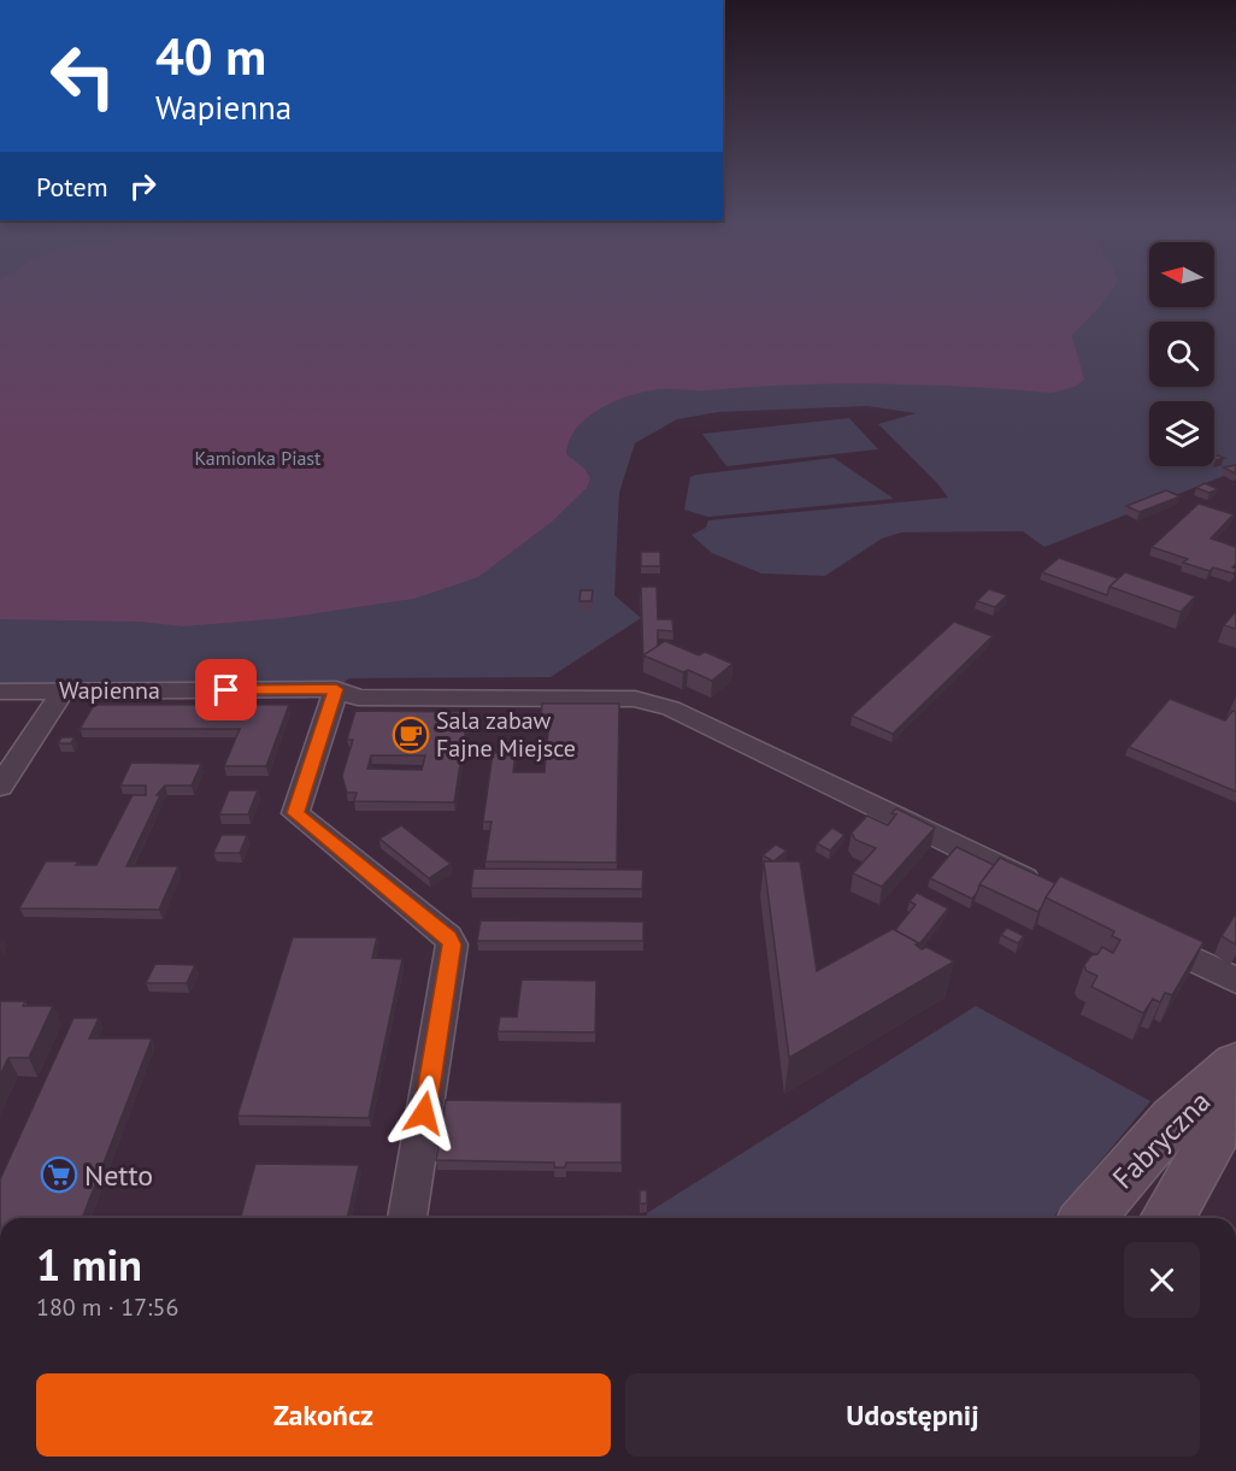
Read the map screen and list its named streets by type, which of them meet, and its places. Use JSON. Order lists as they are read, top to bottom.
{
  "streets": {
    "main road": ["Fabryczna"],
    "street": ["Wapienna"]
  },
  "parks": ["Kamionka Piast"],
  "places": {
    "cafe": ["Sala zabaw Fajne Miejsce"],
    "supermarket": ["Netto"]
  },
  "north": "left",
  "page": {
    "turn": ["40 m", "Wapienna"],
    "then": "Potem",
    "heading": ["1 min", "180 m · 17:56"],
    "buttons": ["Zakończ", "Udostępnij"]
  }
}
